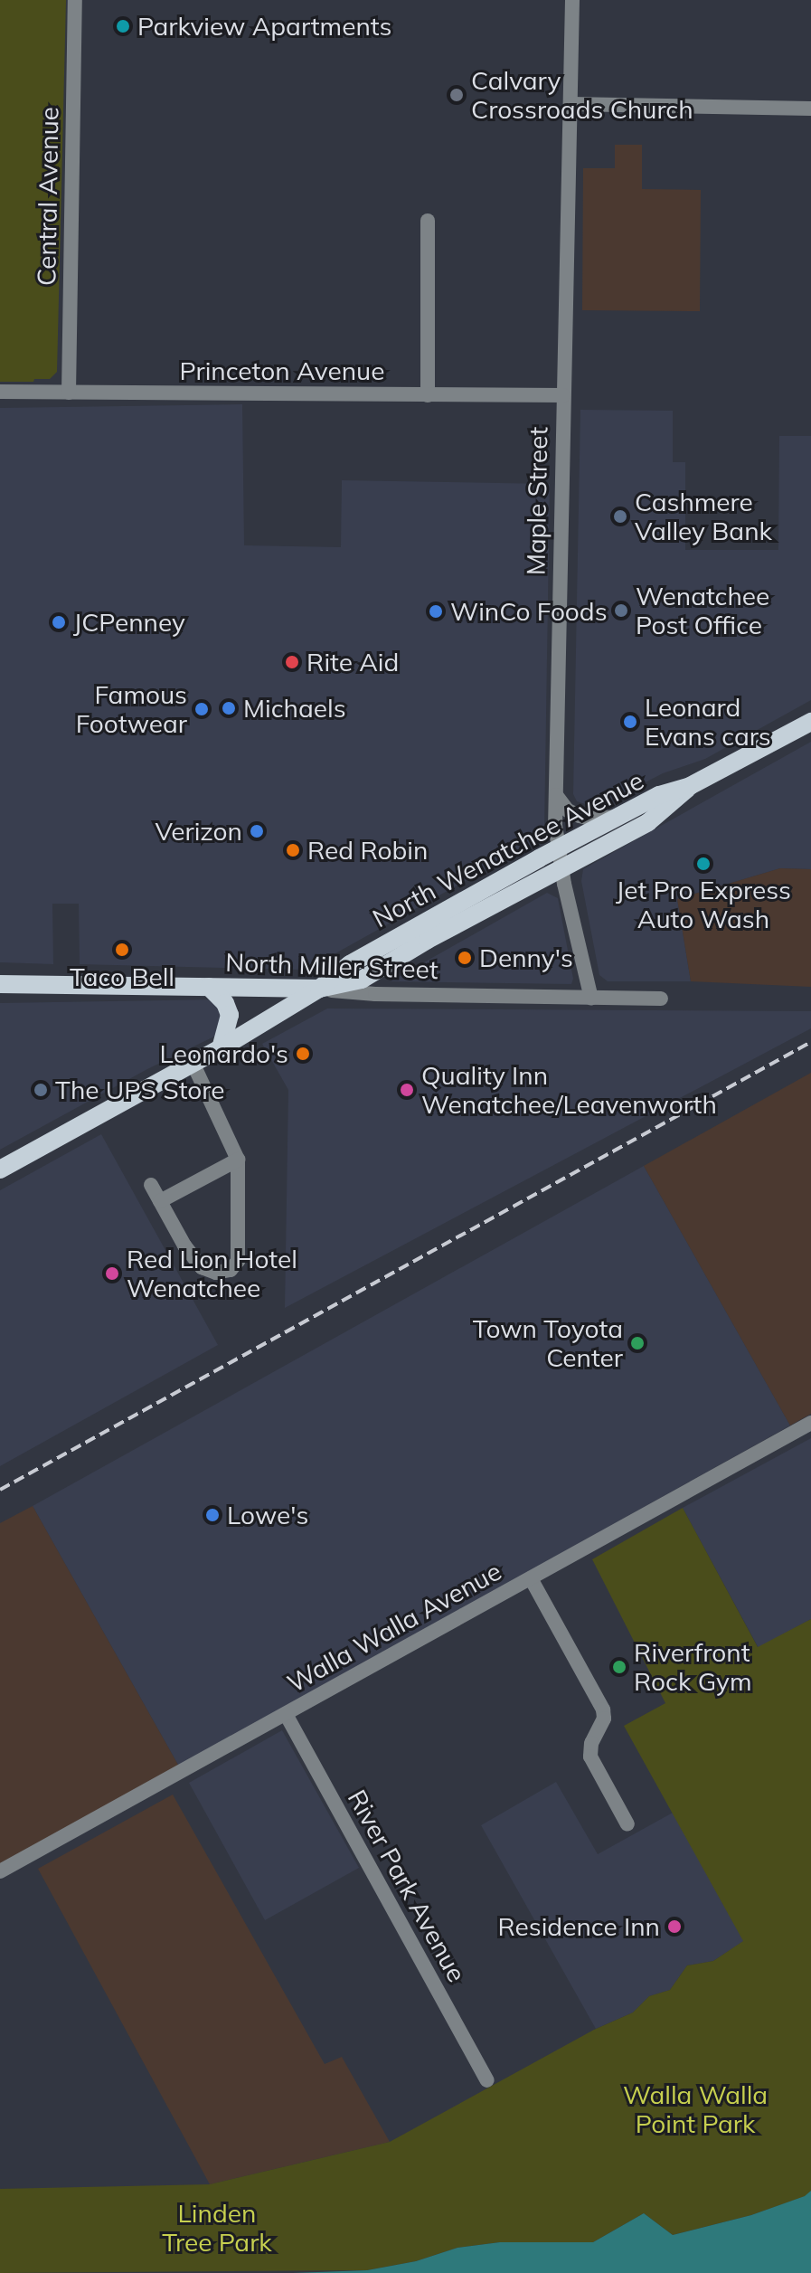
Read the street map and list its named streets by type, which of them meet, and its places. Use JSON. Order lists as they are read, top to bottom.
{
  "streets": {
    "main road": ["North Wenatchee Avenue", "North Miller Street"],
    "street": [
      "Central Avenue",
      "Princeton Avenue",
      "Maple Street",
      "Walla Walla Avenue",
      "River Park Avenue"
    ]
  },
  "crossings": [
    ["Central Avenue", "Princeton Avenue"],
    ["Princeton Avenue", "Maple Street"],
    ["Maple Street", "North Wenatchee Avenue"],
    ["Maple Street", "North Miller Street"],
    ["North Wenatchee Avenue", "North Miller Street"],
    ["Walla Walla Avenue", "River Park Avenue"]
  ],
  "parks": ["Walla Walla Point Park", "Linden Tree Park"],
  "places": [
    "Parkview Apartments",
    "Calvary Crossroads Church",
    "Cashmere Valley Bank",
    "Wenatchee Post Office",
    "WinCo Foods",
    "JCPenney",
    "Rite Aid",
    "Michaels",
    "Famous Footwear",
    "Leonard Evans cars",
    "Verizon",
    "Red Robin",
    "Jet Pro Express Auto Wash",
    "Taco Bell",
    "Denny's",
    "Leonardo's",
    "The UPS Store",
    "Quality Inn Wenatchee/Leavenworth",
    "Red Lion Hotel Wenatchee",
    "Town Toyota Center",
    "Lowe's",
    "Riverfront Rock Gym",
    "Residence Inn"
  ]
}
